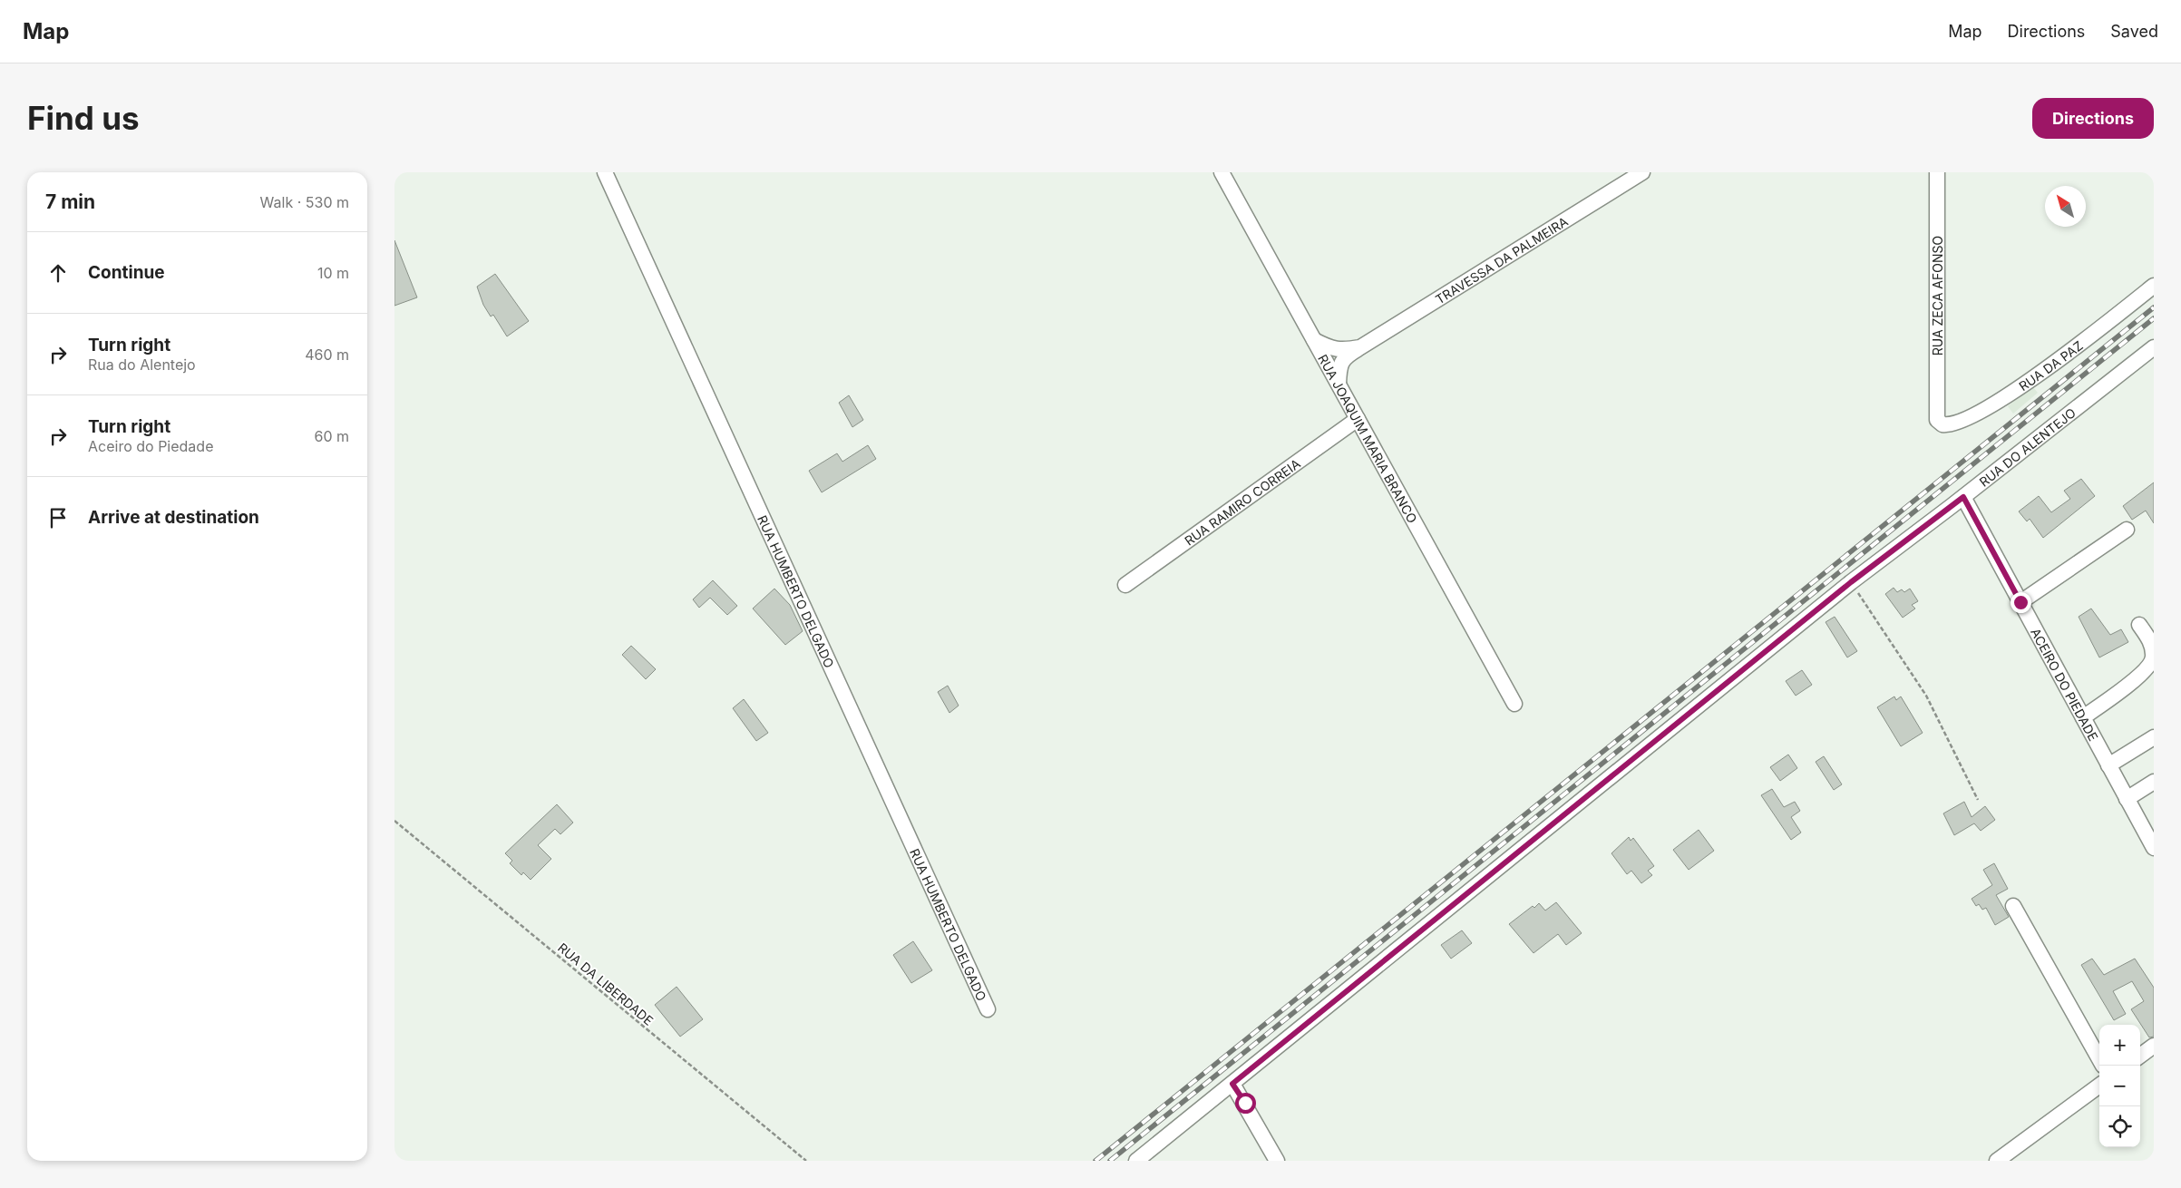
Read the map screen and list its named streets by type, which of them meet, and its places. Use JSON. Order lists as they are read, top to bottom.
{
  "streets": {
    "street": [
      "TRAVESSA DA PALMEIRA",
      "RUA ZECA AFONSO",
      "RUA DA PAZ",
      "RUA JOAQUIM MARIA BRANCO",
      "RUA DO ALENTEJO",
      "RUA RAMIRO CORREIA",
      "RUA HUMBERTO DELGADO",
      "ACEIRO DO PIEDADE"
    ],
    "path": ["RUA DA LIBERDADE"]
  },
  "crossings": [
    ["TRAVESSA DA PALMEIRA", "RUA JOAQUIM MARIA BRANCO"],
    ["RUA ZECA AFONSO", "RUA DA PAZ"],
    ["RUA JOAQUIM MARIA BRANCO", "RUA RAMIRO CORREIA"],
    ["RUA DO ALENTEJO", "ACEIRO DO PIEDADE"]
  ],
  "north": "top left",
  "page": {
    "header": "Map",
    "nav": ["Map", "Directions", "Saved"],
    "buttons": "Directions",
    "title": "Find us",
    "heading": ["7 min", "Walk · 530 m"],
    "list": [
      ["Continue", "10 m"],
      ["Turn right", "Rua do Alentejo", "460 m"],
      ["Turn right", "Aceiro do Piedade", "60 m"],
      "Arrive at destination"
    ],
    "map_buttons": ["+", "−"]
  }
}
